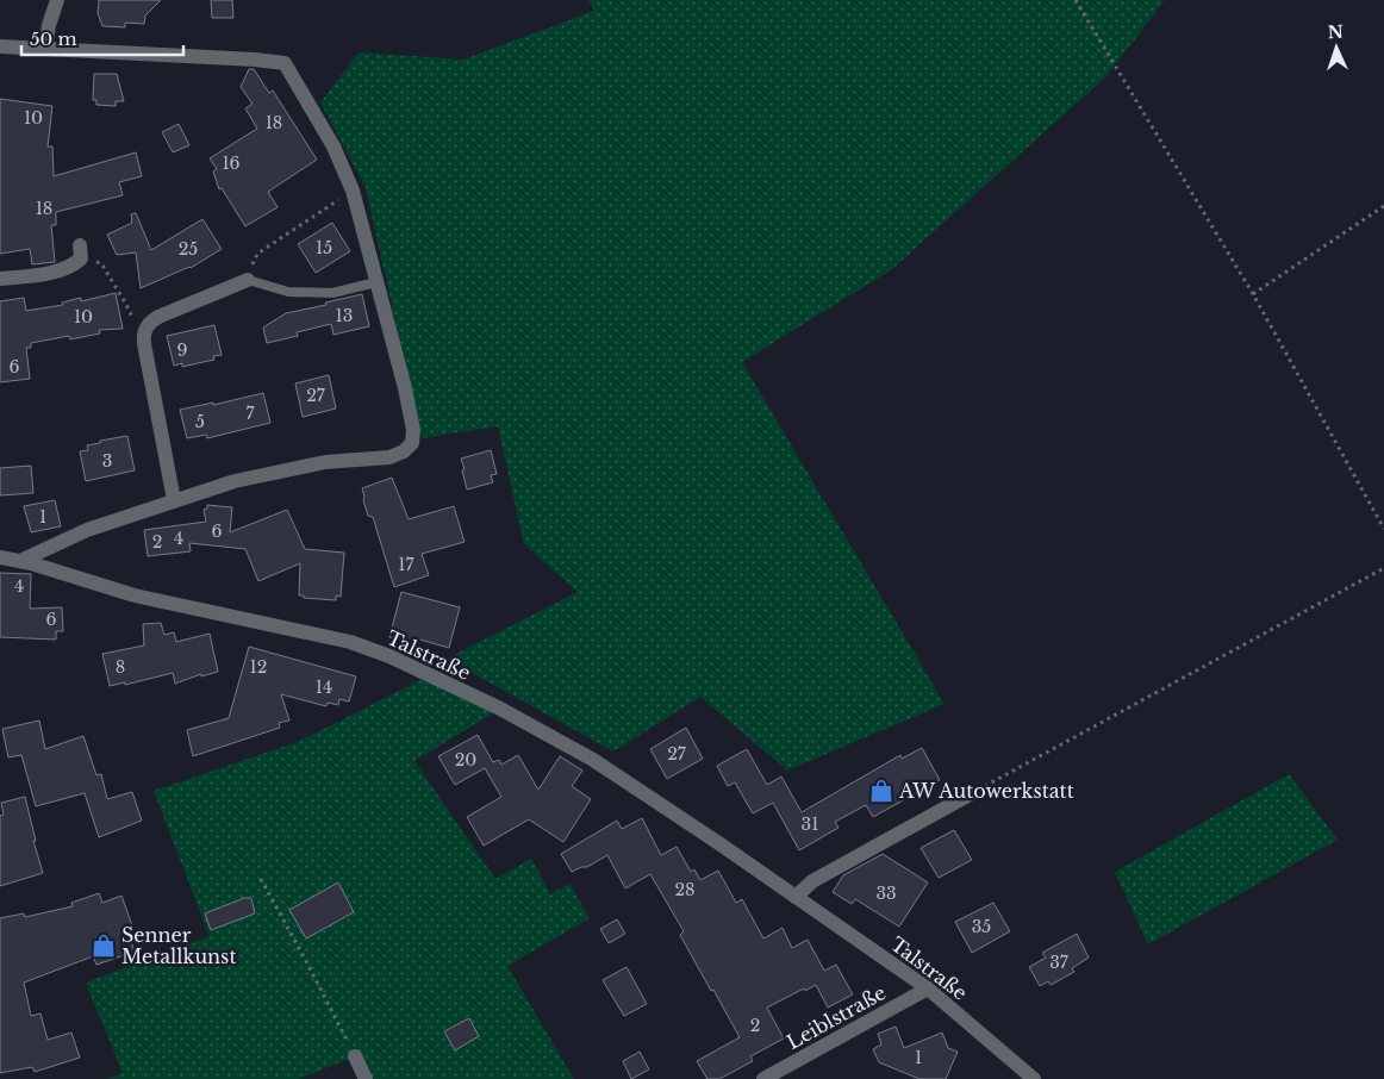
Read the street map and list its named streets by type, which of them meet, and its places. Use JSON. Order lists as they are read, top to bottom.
{
  "streets": {
    "street": ["Talstraße", "Leiblstraße"]
  },
  "crossings": [
    ["Talstraße", "Leiblstraße"]
  ],
  "places": {
    "shop": ["AW Autowerkstatt", "Senner Metallkunst"]
  },
  "house_numbers": [
    "10",
    "18",
    "16",
    "18",
    "15",
    "25",
    "13",
    "10",
    "9",
    "6",
    "27",
    "7",
    "5",
    "3",
    "1",
    "6",
    "4",
    "2",
    "17",
    "4",
    "6",
    "8",
    "12",
    "14",
    "27",
    "20",
    "31",
    "28",
    "33",
    "35",
    "37",
    "2",
    "1"
  ],
  "scale_bar": "50 m",
  "north": "top"
}
